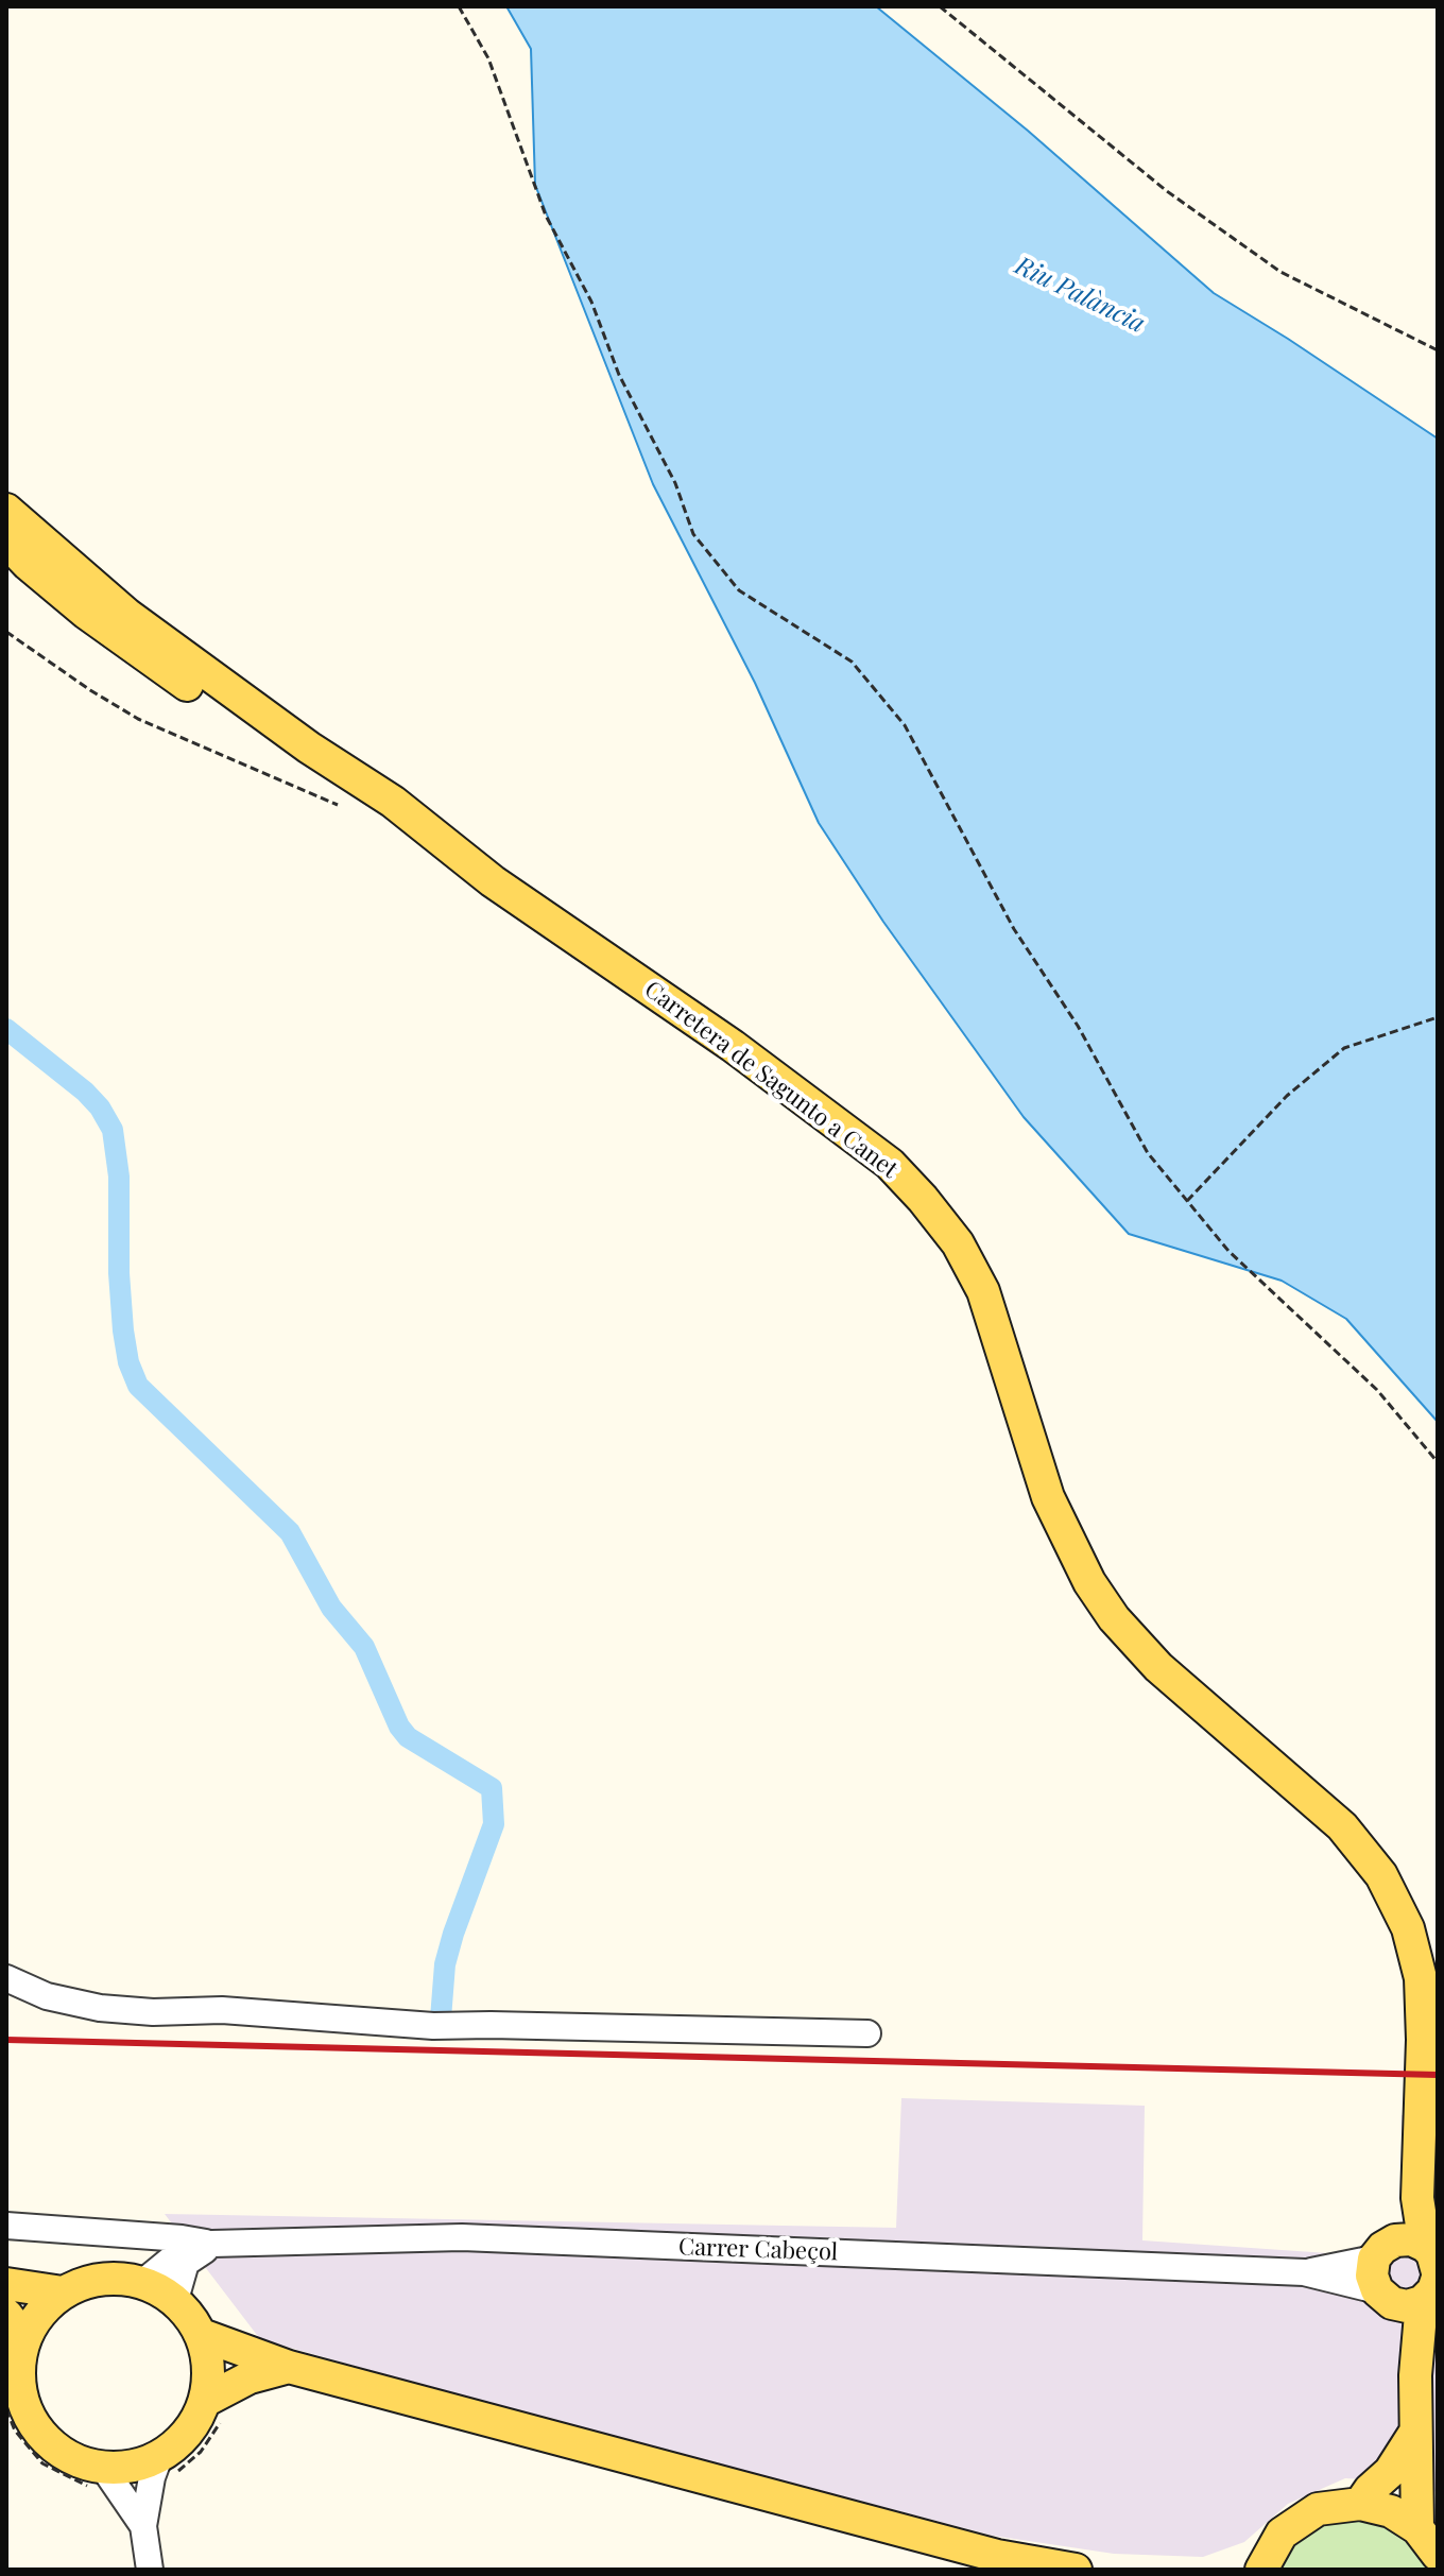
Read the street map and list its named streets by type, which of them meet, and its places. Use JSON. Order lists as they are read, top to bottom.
{
  "streets": {
    "main road": ["Carretera de Sagunto a Canet"],
    "street": ["Carrer Cabeçol"]
  },
  "crossings": [
    ["Carretera de Sagunto a Canet", "Carrer Cabeçol"]
  ],
  "water": ["Riu Palància"]
}
